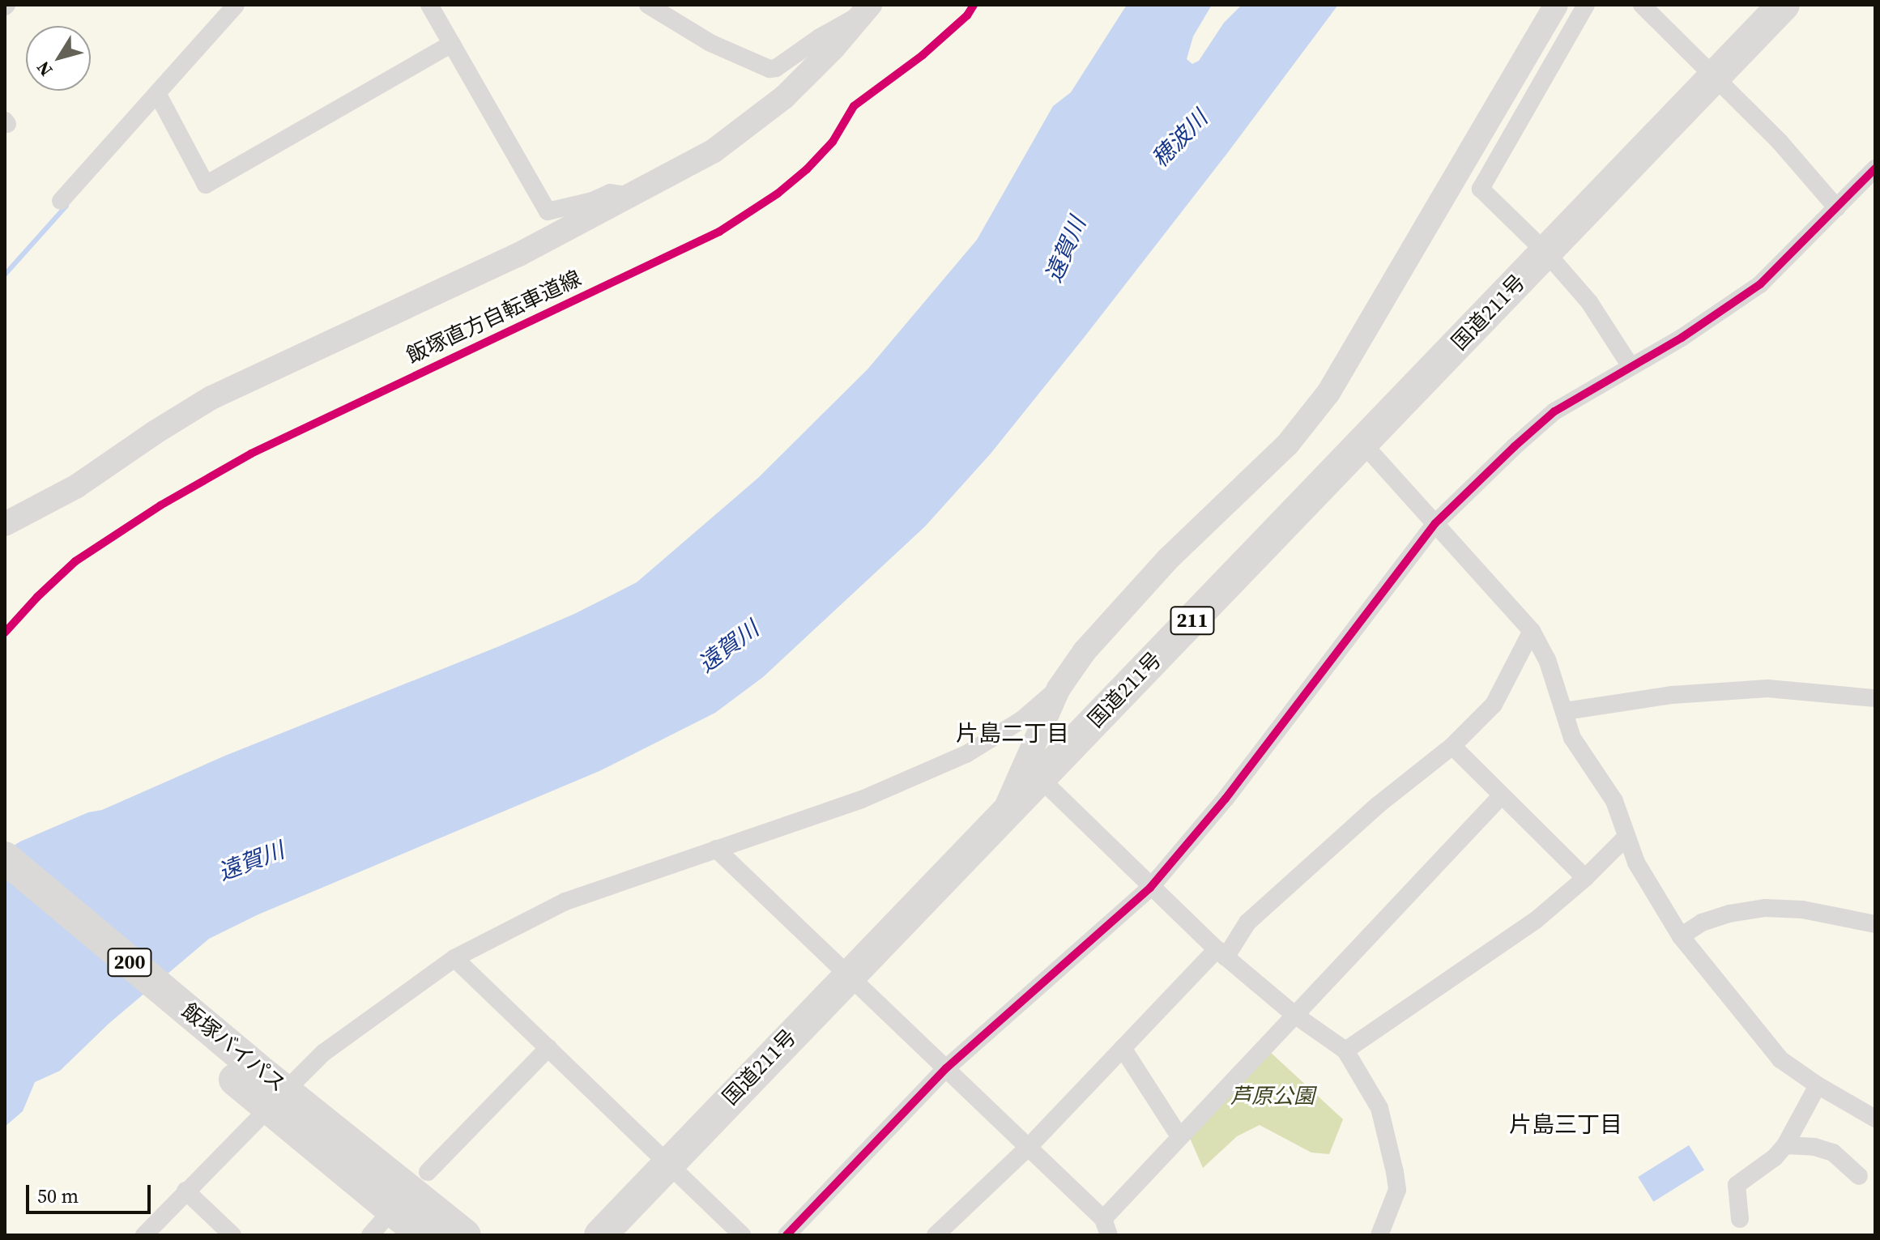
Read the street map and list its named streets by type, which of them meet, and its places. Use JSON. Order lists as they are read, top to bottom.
{
  "streets": {
    "highway": [
      "国道211号",
      "211",
      "200",
      "飯塚バイパス"
    ],
    "cycle path": ["飯塚直方自転車道線"]
  },
  "districts": ["片島二丁目", "片島三丁目"],
  "water": ["穂波川", "遠賀川"],
  "parks": ["芦原公園"],
  "scale_bar": "50 m",
  "north": "bottom left"
}
